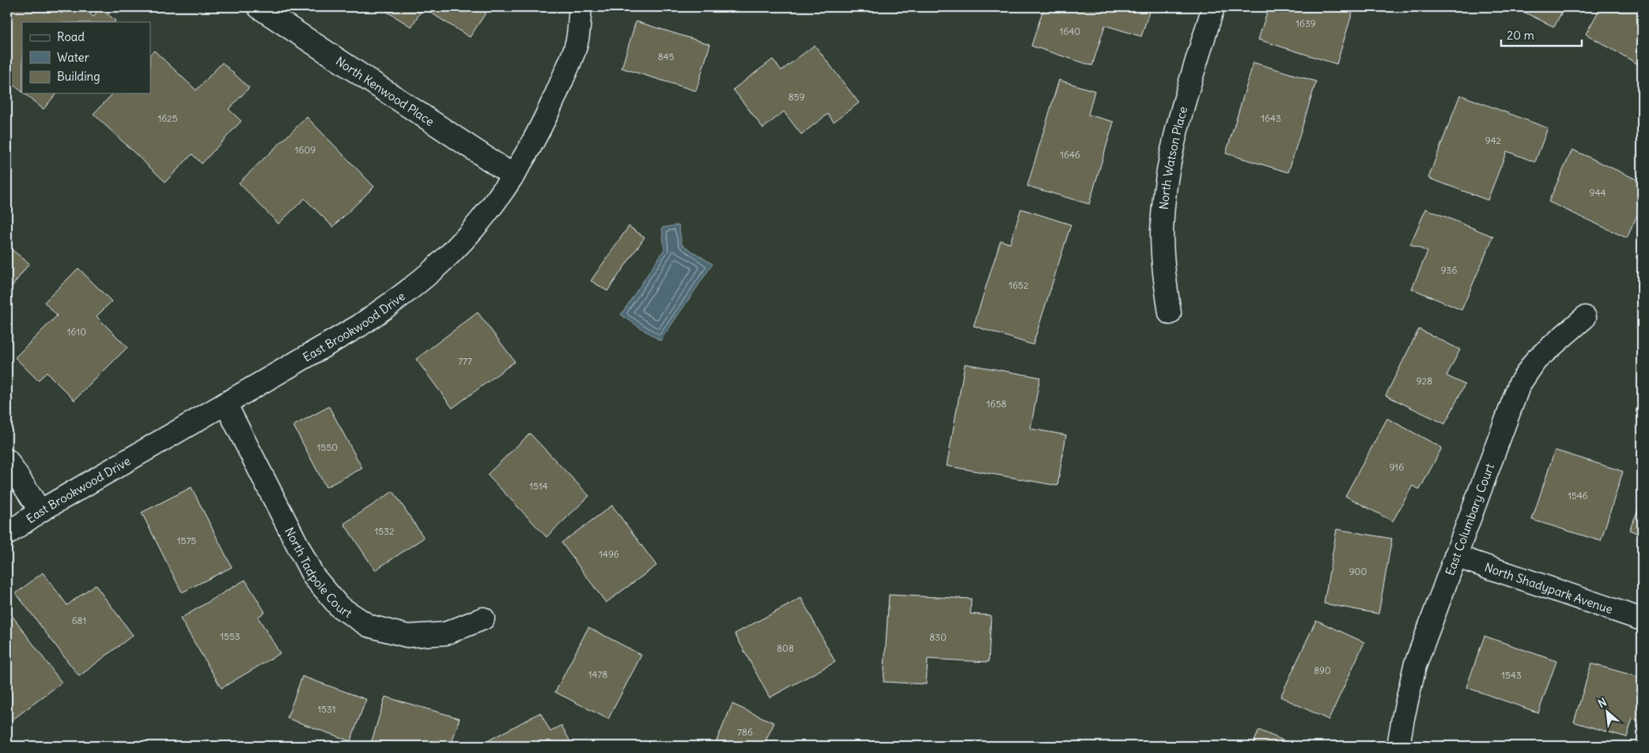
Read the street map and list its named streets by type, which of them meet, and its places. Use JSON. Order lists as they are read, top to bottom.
{
  "streets": {
    "street": [
      "North Kenwood Place",
      "North Watson Place",
      "East Brookwood Drive",
      "East Columbary Court",
      "North Tadpole Court",
      "North Shadypark Avenue"
    ]
  },
  "crossings": [
    ["North Kenwood Place", "East Brookwood Drive"],
    ["East Brookwood Drive", "North Tadpole Court"],
    ["East Columbary Court", "North Shadypark Avenue"]
  ],
  "house_numbers": [
    "1639",
    "1640",
    "845",
    "859",
    "1625",
    "1643",
    "942",
    "1609",
    "1646",
    "944",
    "936",
    "1652",
    "1610",
    "777",
    "928",
    "1658",
    "1550",
    "916",
    "1514",
    "1546",
    "1532",
    "1575",
    "1496",
    "900",
    "681",
    "1553",
    "830",
    "808",
    "890",
    "1478",
    "1543",
    "1531",
    "786"
  ],
  "legend": ["Road", "Water", "Building"],
  "scale_bar": "20 m",
  "north": "top left"
}
